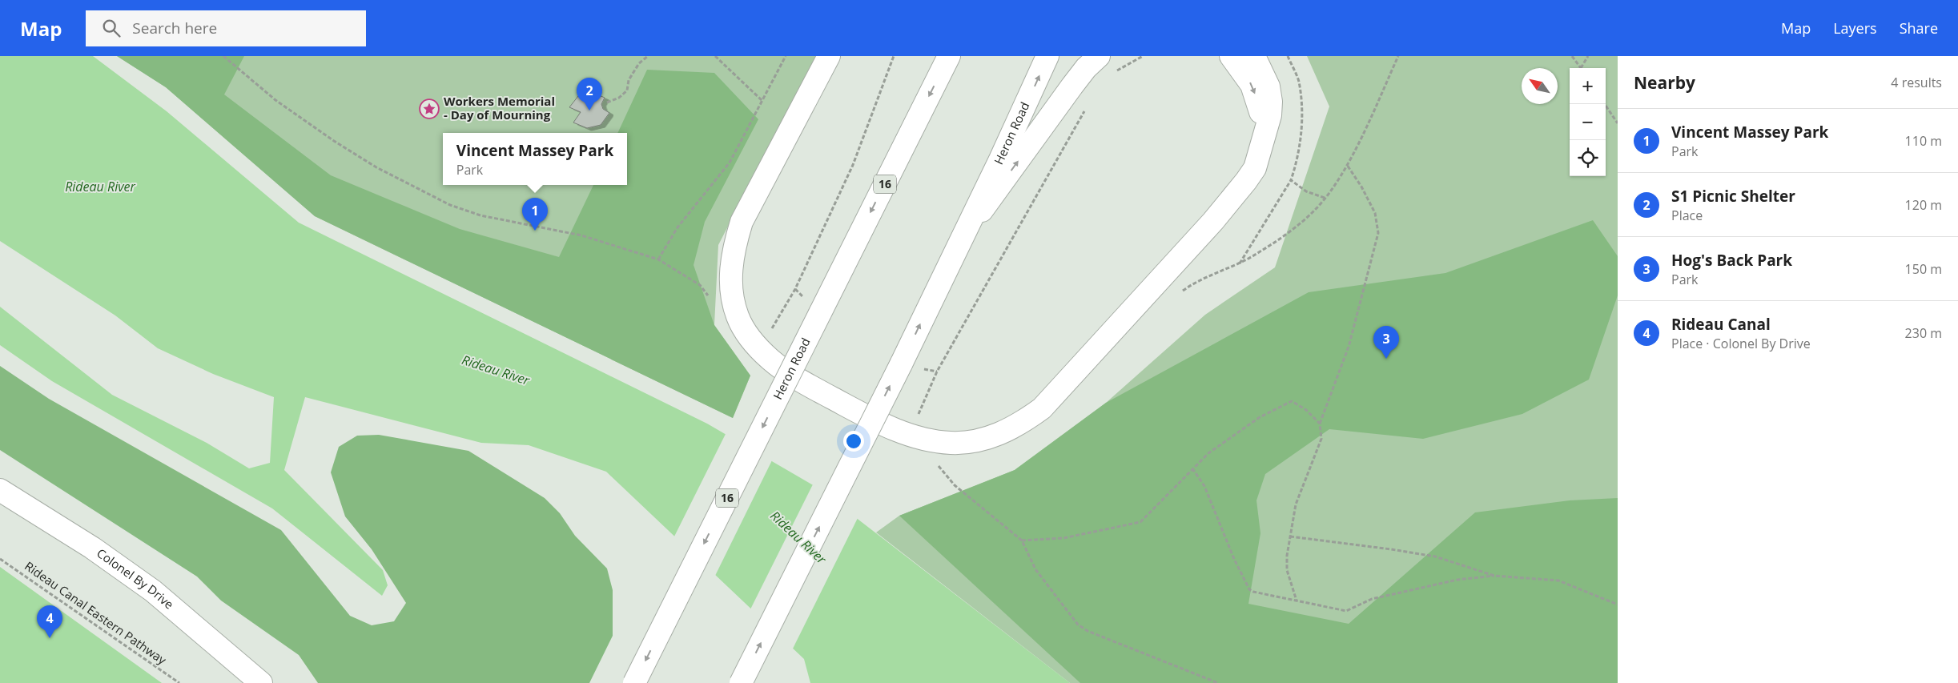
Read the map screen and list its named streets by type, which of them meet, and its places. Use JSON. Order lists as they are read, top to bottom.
{
  "streets": {
    "main road": ["Heron Road", "16", "Colonel By Drive"],
    "path": ["Rideau Canal Eastern Pathway"]
  },
  "water": ["Rideau River"],
  "places": {
    "place": ["Workers Memorial - Day of Mourning"]
  },
  "north": "top left",
  "page": {
    "header": "Map",
    "search": "Search here",
    "nav": ["Map", "Layers", "Share"],
    "heading": ["Nearby", "4 results"],
    "map_buttons": ["+", "−"],
    "pins": [
      "2",
      "1",
      "3",
      "4"
    ],
    "list": [
      {
        "mark": "1",
        "name": "Vincent Massey Park",
        "note": "Park",
        "value": "110 m"
      },
      {
        "mark": "2",
        "name": "S1 Picnic Shelter",
        "note": "Place",
        "value": "120 m"
      },
      {
        "mark": "3",
        "name": "Hog's Back Park",
        "note": "Park",
        "value": "150 m"
      },
      {
        "mark": "4",
        "name": "Rideau Canal",
        "note": "Place · Colonel By Drive",
        "value": "230 m"
      }
    ],
    "popup": ["Vincent Massey Park", "Park"]
  }
}
